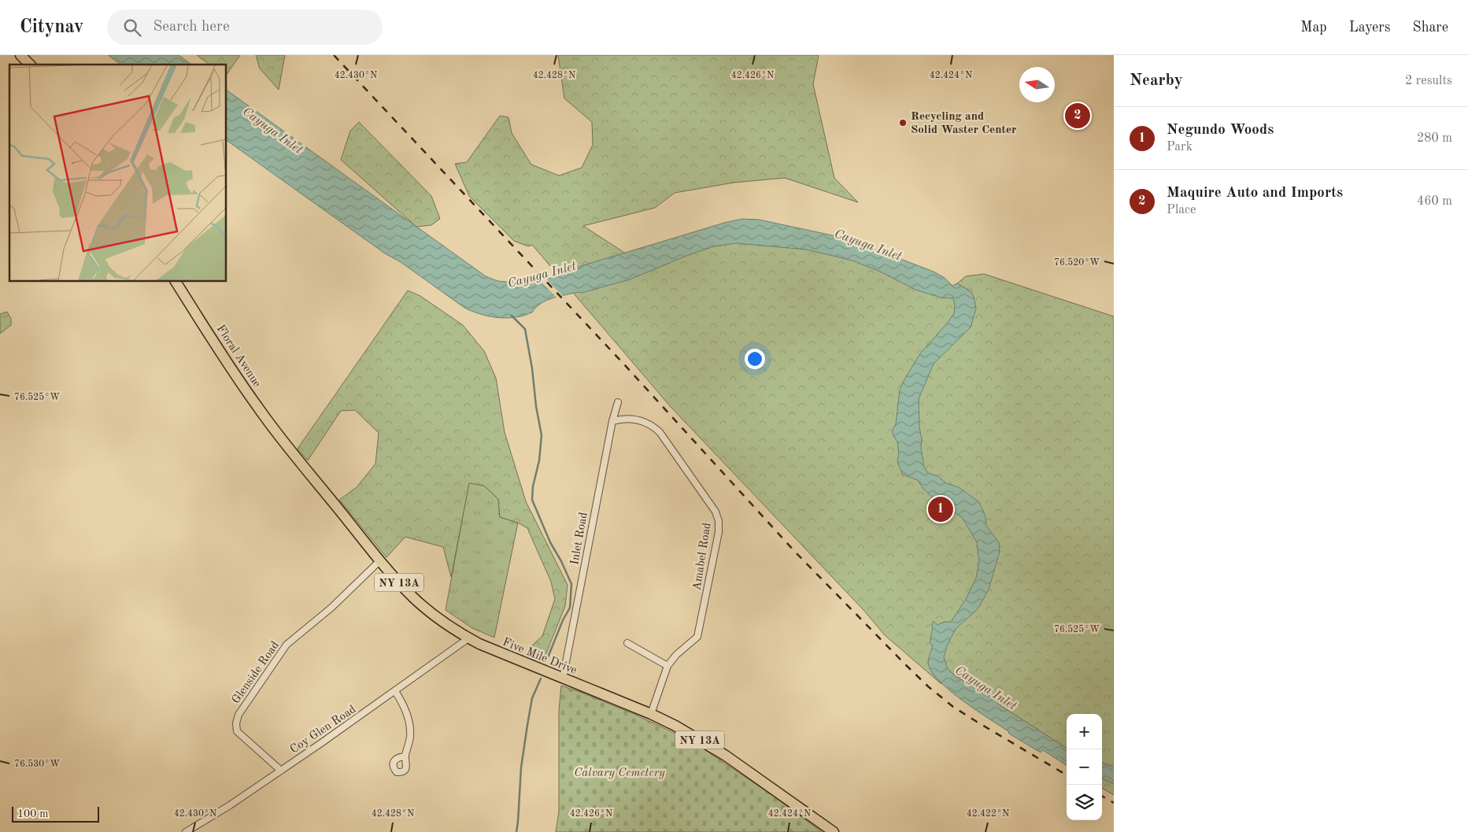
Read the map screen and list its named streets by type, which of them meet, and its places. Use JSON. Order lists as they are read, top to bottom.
{
  "streets": {
    "main road": ["Floral Avenue", "NY 13A", "Five Mile Drive"],
    "street": [
      "Inlet Road",
      "Amabel Road",
      "Glenside Road",
      "Coy Glen Road"
    ]
  },
  "crossings": [
    ["Floral Avenue", "Five Mile Drive"],
    ["Inlet Road", "Amabel Road"],
    ["Inlet Road", "Five Mile Drive"],
    ["Amabel Road", "Five Mile Drive"],
    ["Five Mile Drive", "Glenside Road"],
    ["Five Mile Drive", "Coy Glen Road"],
    ["Glenside Road", "Coy Glen Road"]
  ],
  "water": ["Cayuga Inlet"],
  "parks": ["Calvary Cemetery"],
  "places": ["Recycling and Solid Waster Center"],
  "scale_bar": "100 m",
  "north": "left",
  "page": {
    "header": "Citynav",
    "search": "Search here",
    "nav": ["Map", "Layers", "Share"],
    "heading": ["Nearby", "2 results"],
    "pins": ["2", "1"],
    "list": [
      {
        "mark": "1",
        "name": "Negundo Woods",
        "note": "Park",
        "value": "280 m"
      },
      {
        "mark": "2",
        "name": "Maquire Auto and Imports",
        "note": "Place",
        "value": "460 m"
      }
    ],
    "map_buttons": ["+", "−"],
    "scale": "100 m"
  },
  "coordinates": [
    "42.430°N",
    "42.428°N",
    "42.426°N",
    "42.424°N",
    "76.520°W",
    "76.525°W",
    "76.530°W",
    "42.422°N"
  ]
}
